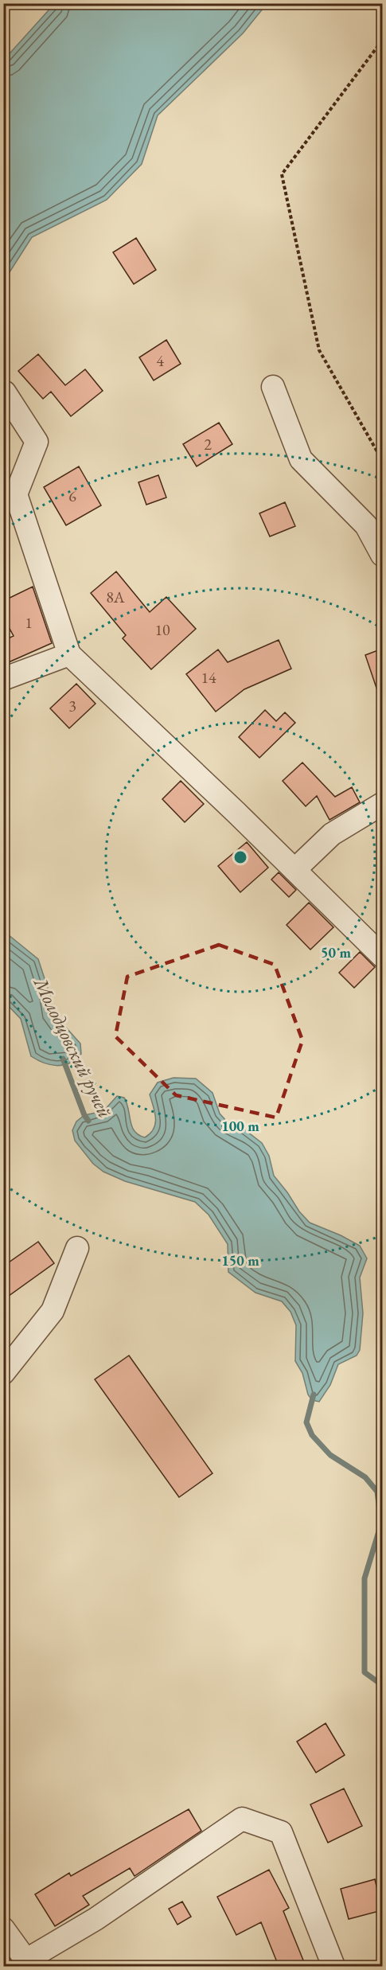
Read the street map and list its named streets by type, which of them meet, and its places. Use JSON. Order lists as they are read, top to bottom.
{
  "water": ["Молодцовский ручей"],
  "house_numbers": [
    "4",
    "2",
    "6",
    "8А",
    "1",
    "10",
    "14",
    "3"
  ],
  "rings": ["50 m", "100 m", "150 m"]
}
